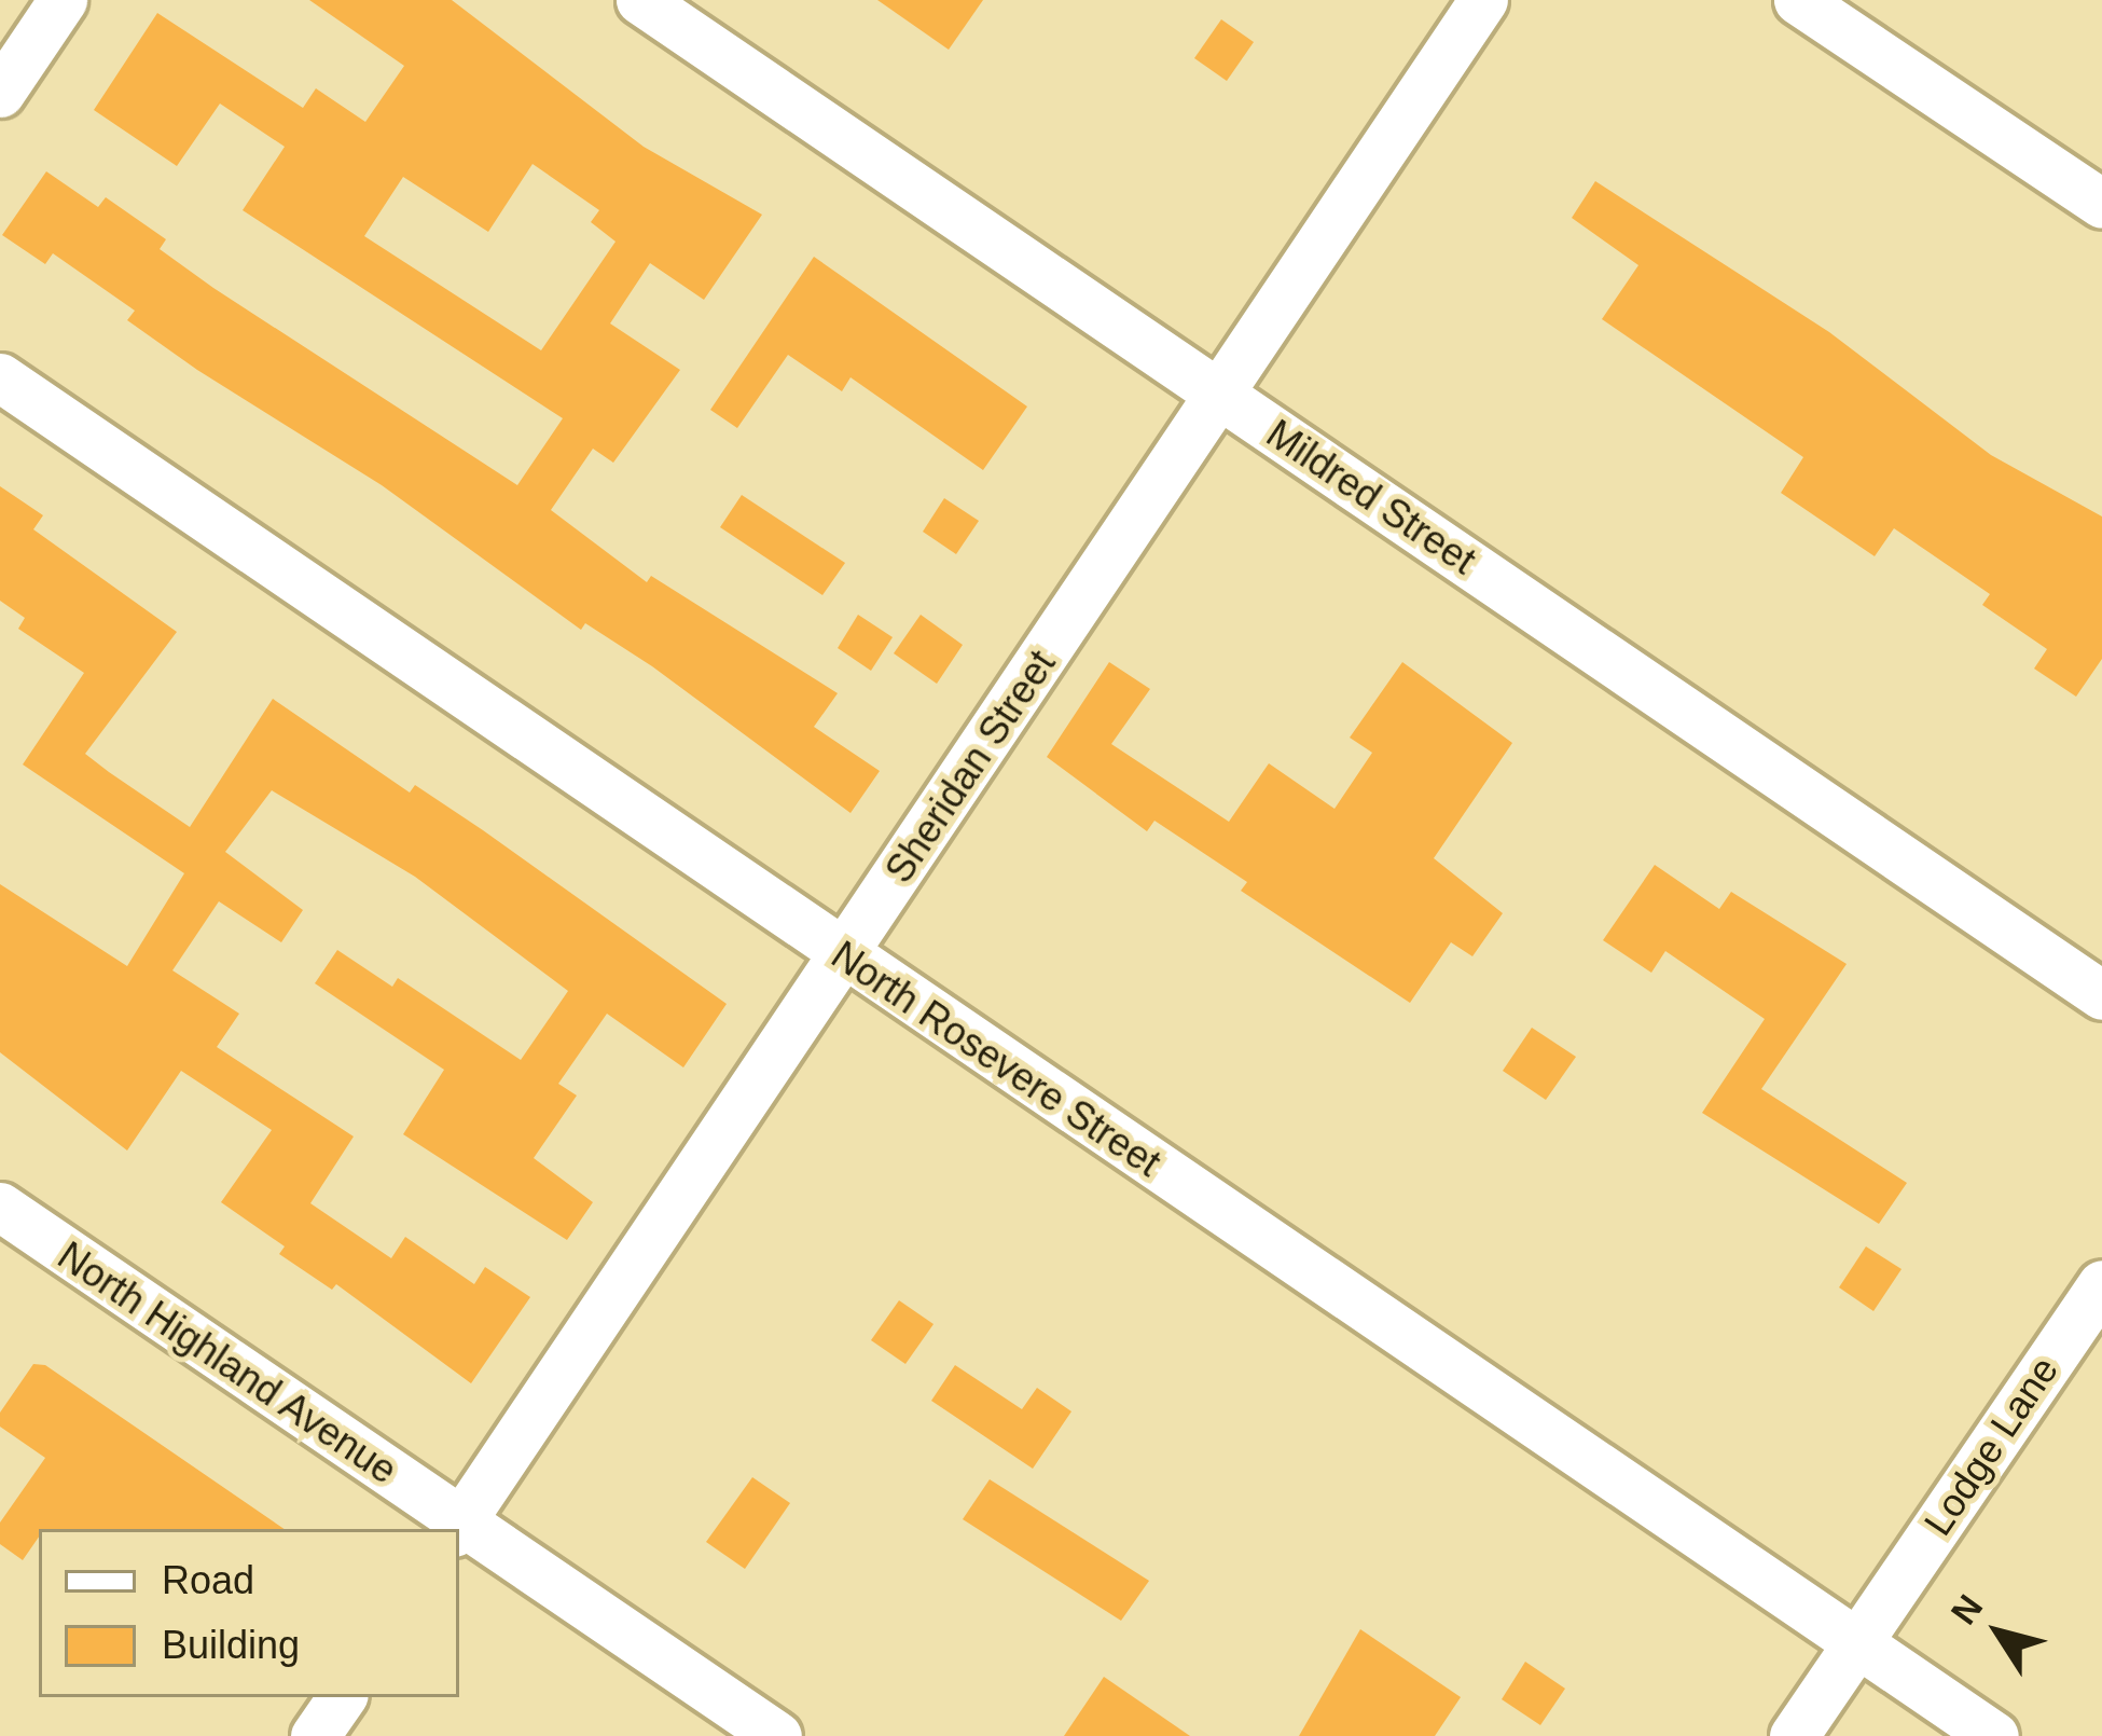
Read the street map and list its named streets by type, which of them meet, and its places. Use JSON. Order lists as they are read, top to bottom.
{
  "streets": {
    "street": [
      "Mildred Street",
      "Sheridan Street",
      "North Rosevere Street",
      "North Highland Avenue",
      "Lodge Lane"
    ]
  },
  "crossings": [
    ["Mildred Street", "Sheridan Street"],
    ["Sheridan Street", "North Rosevere Street"],
    ["Sheridan Street", "North Highland Avenue"],
    ["North Rosevere Street", "Lodge Lane"]
  ],
  "legend": ["Road", "Building"],
  "north": "top left"
}
